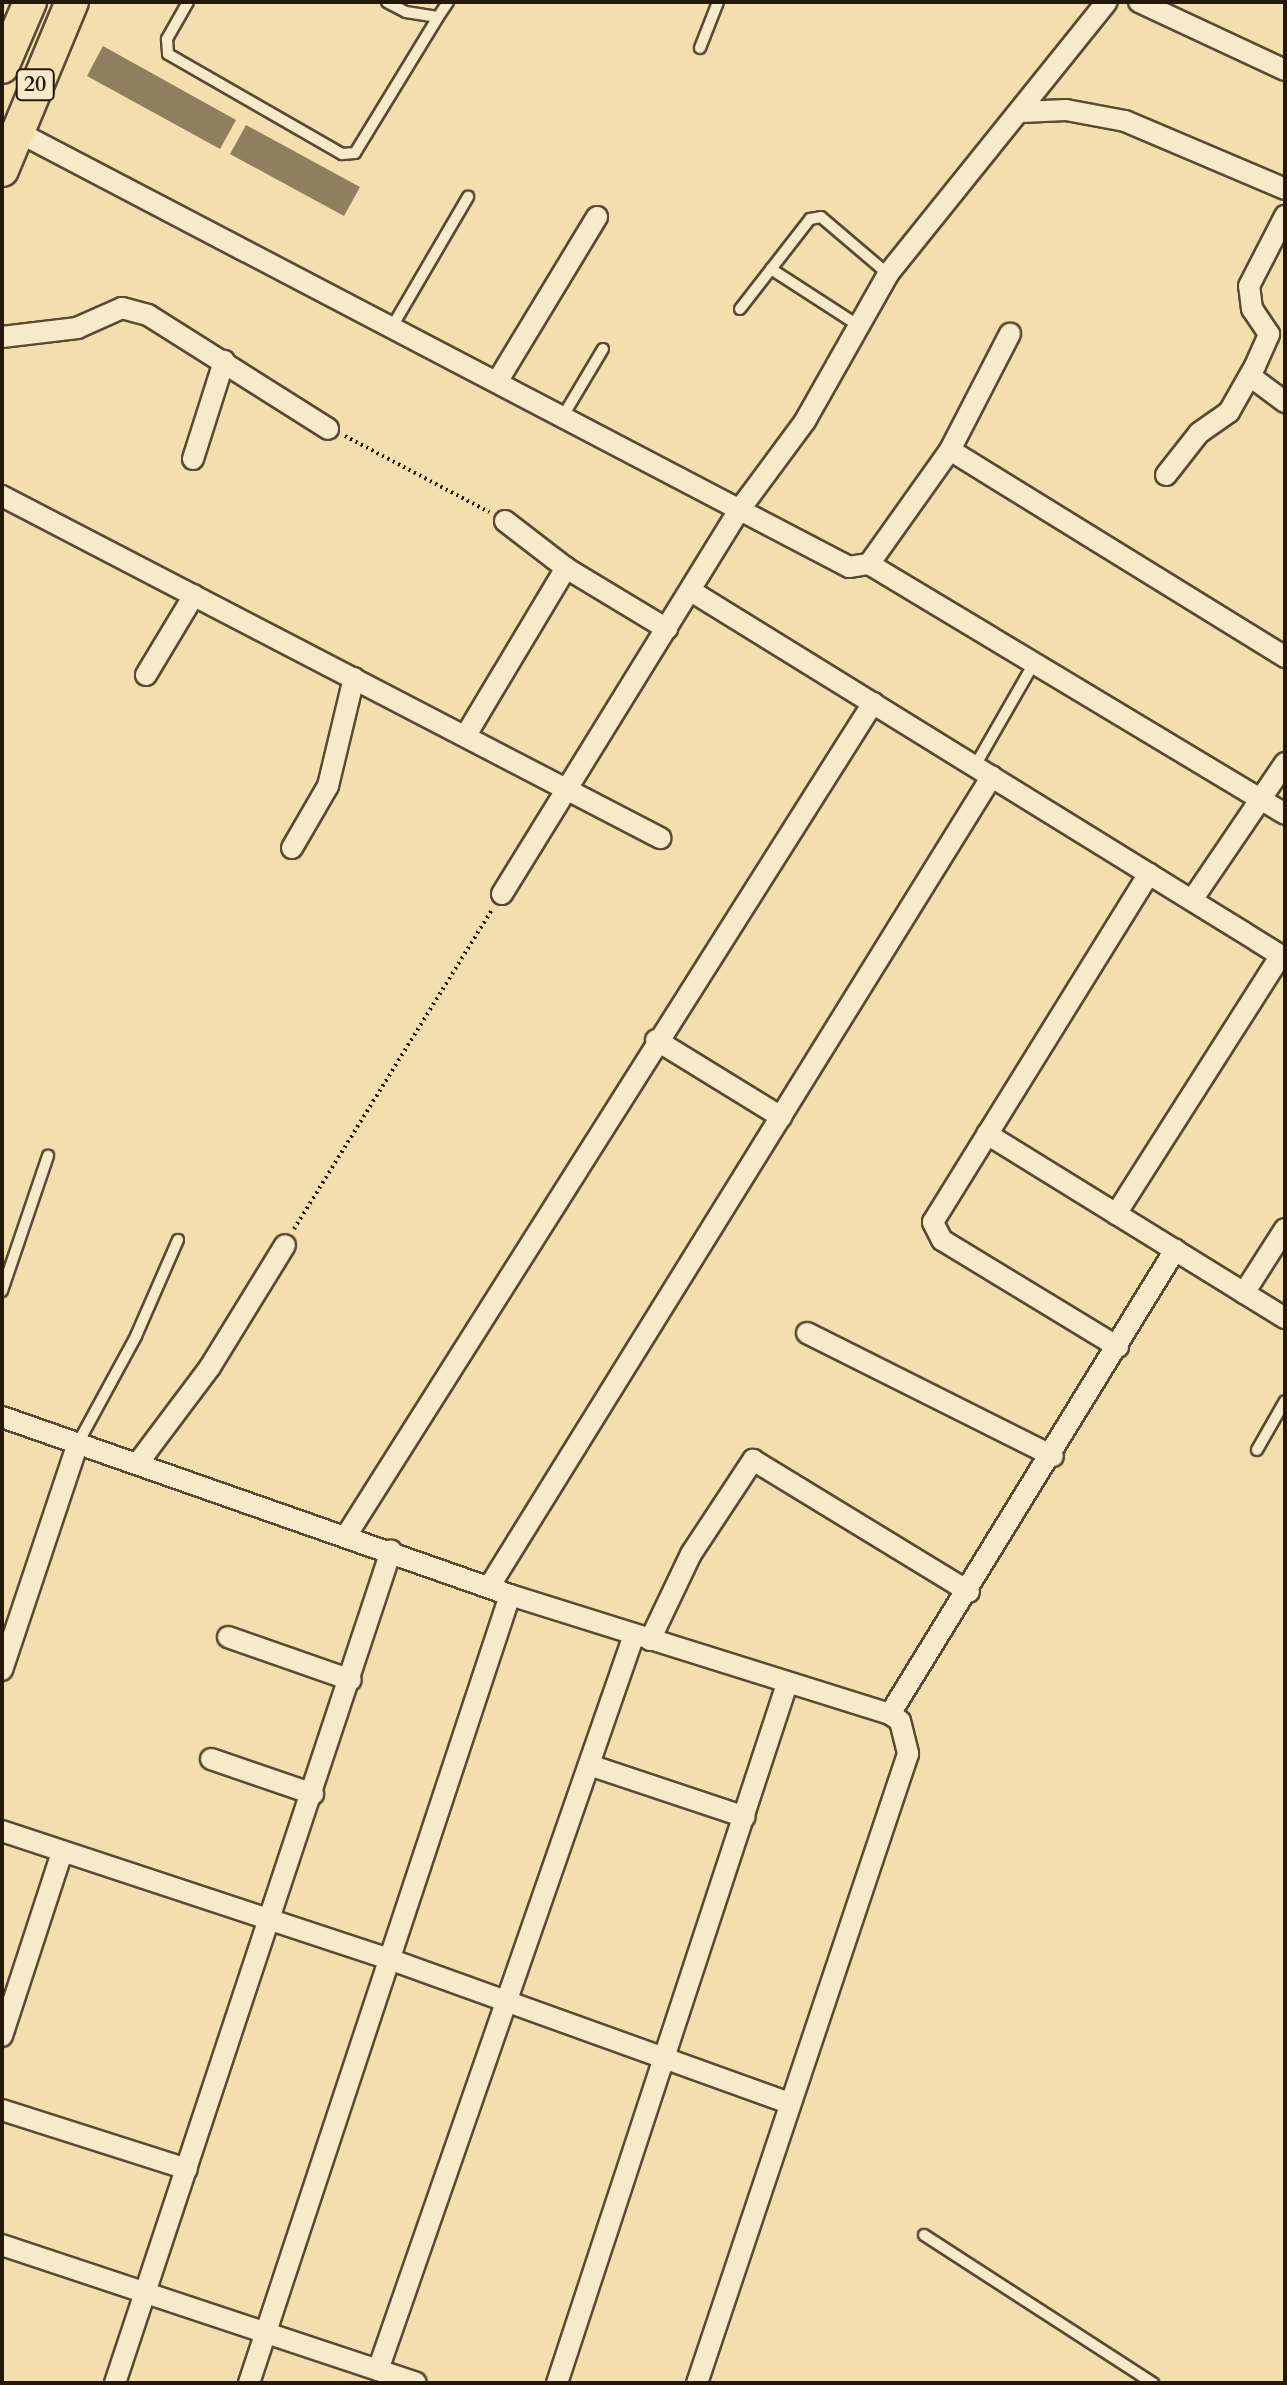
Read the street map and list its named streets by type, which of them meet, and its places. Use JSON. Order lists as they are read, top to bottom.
{
  "streets": {
    "main road": ["20"]
  }
}
